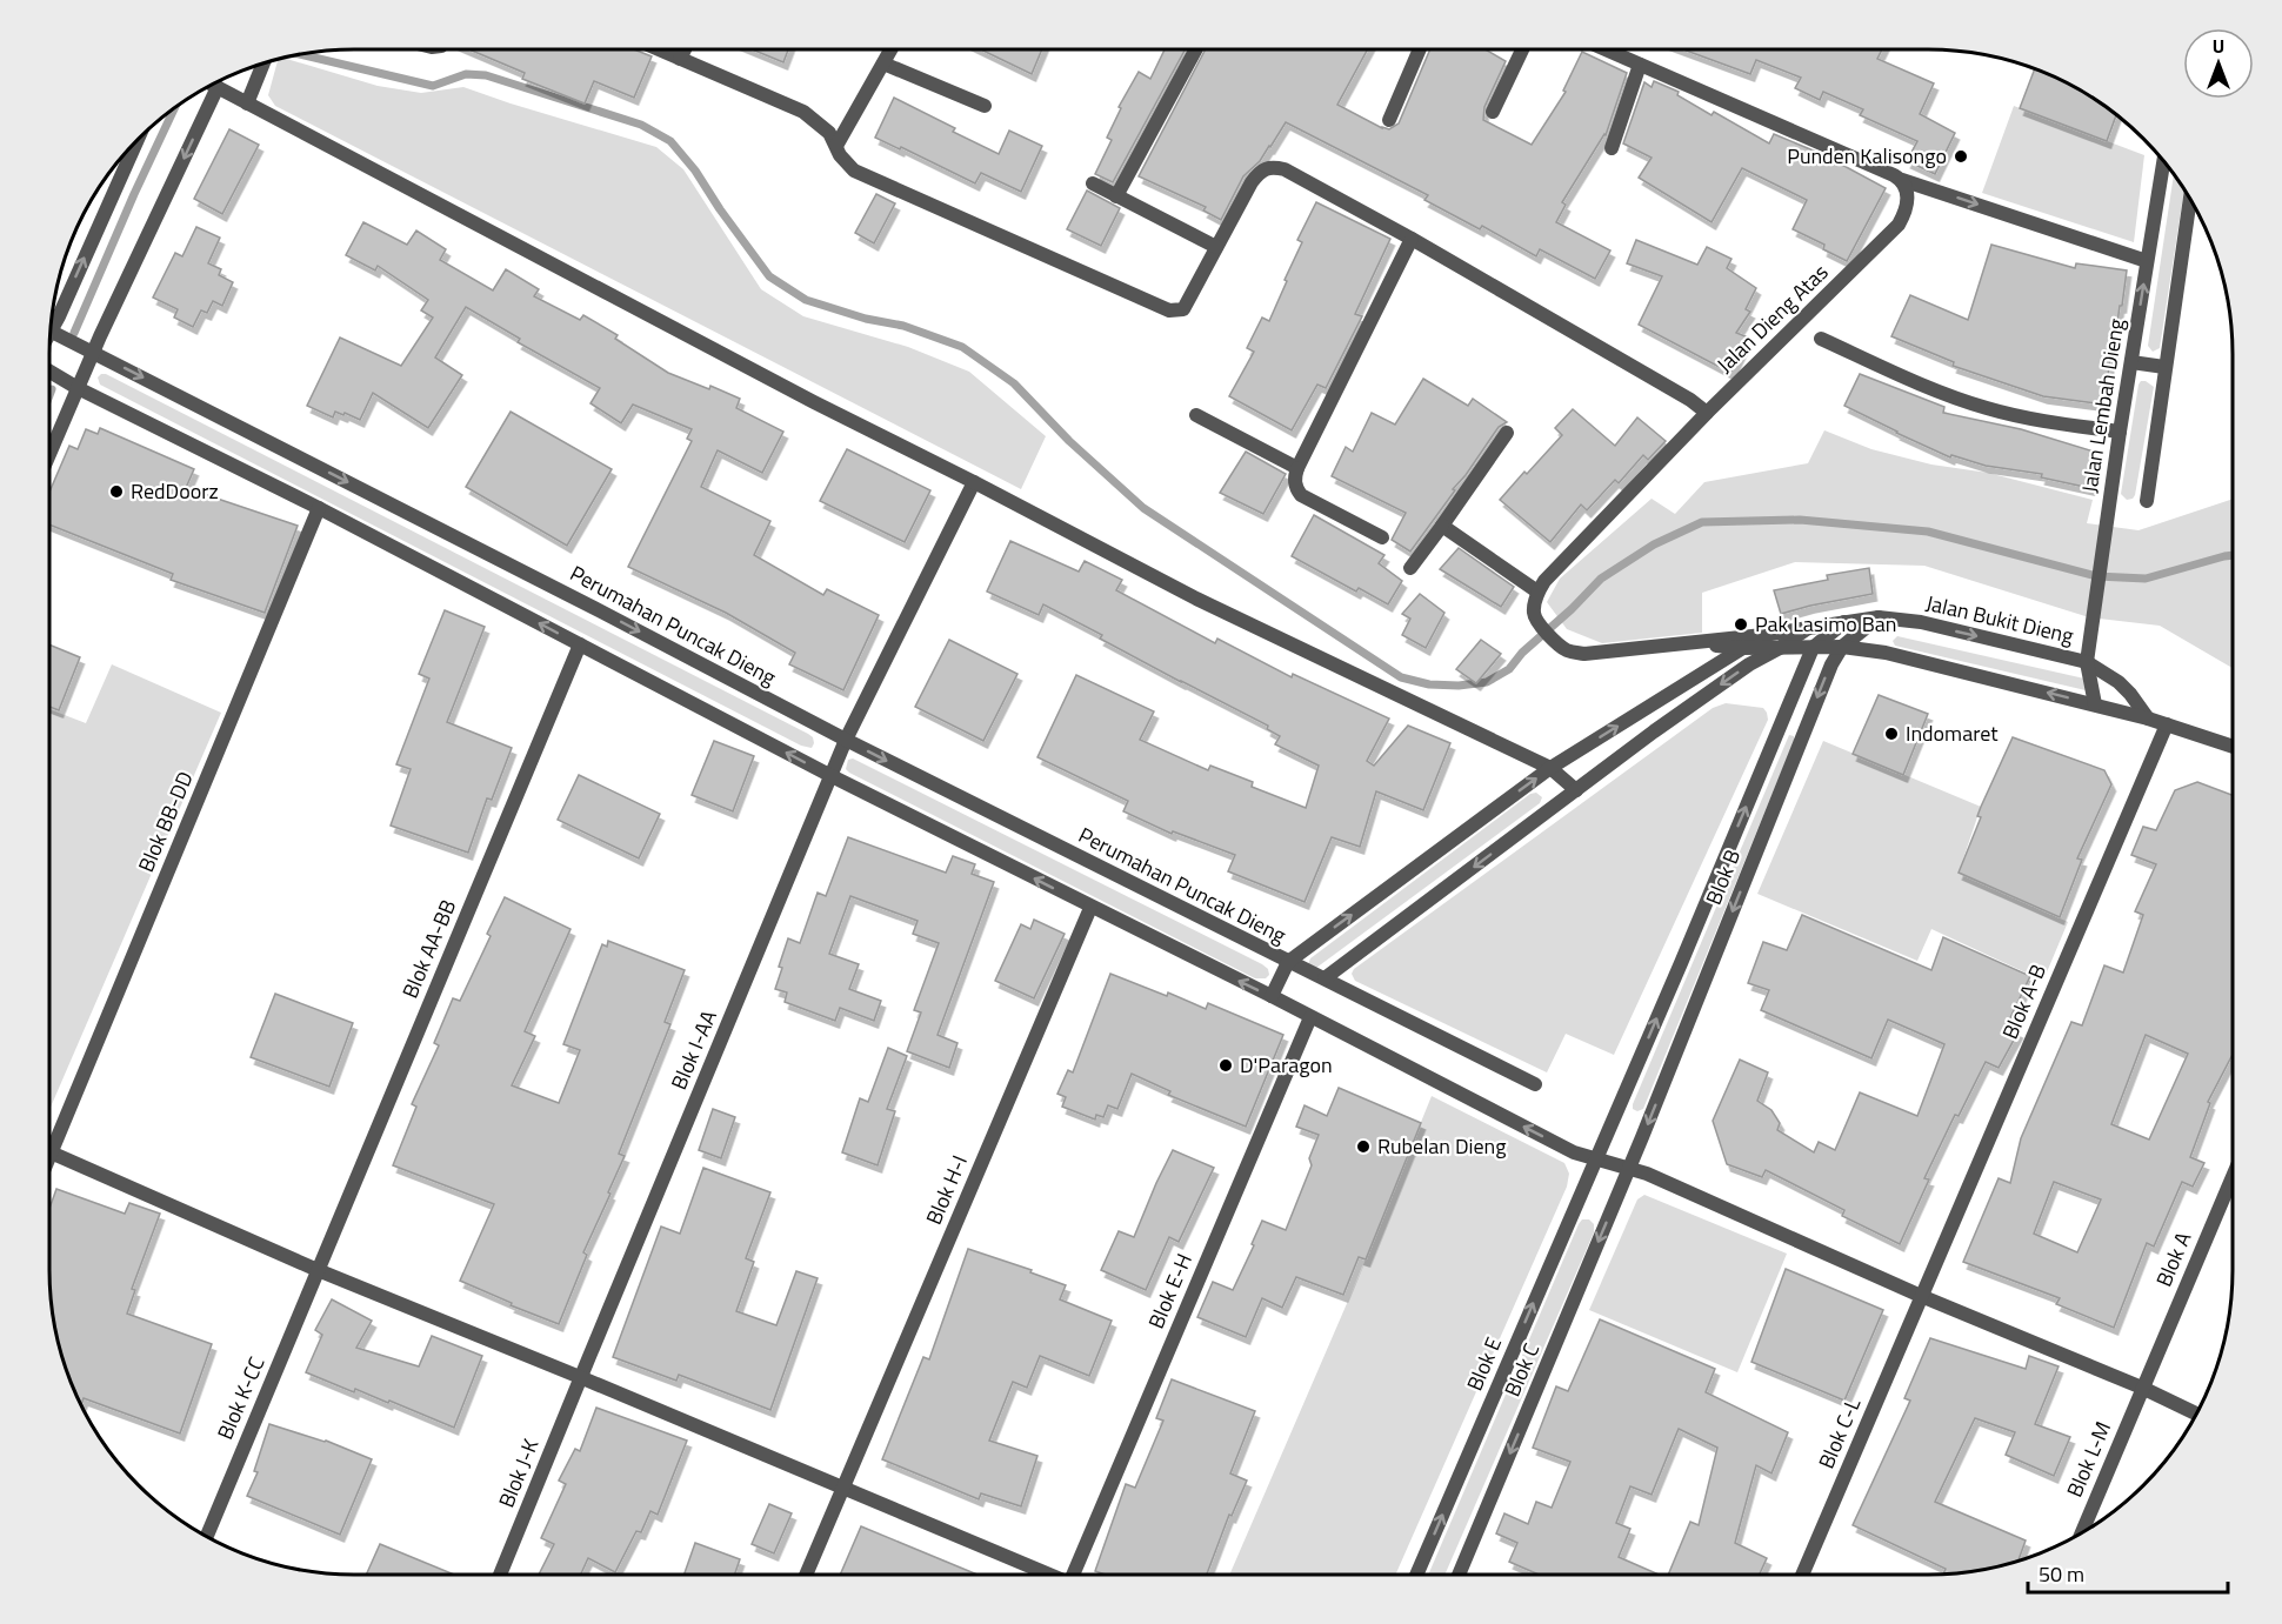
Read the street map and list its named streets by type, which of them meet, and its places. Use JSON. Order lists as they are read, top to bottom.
{
  "streets": {
    "street": [
      "Jalan Dieng Atas",
      "Jalan Lembah Dieng",
      "Jalan Bukit Dieng",
      "Perumahan Puncak Dieng",
      "Blok BB-DD",
      "Blok B",
      "Blok AA-BB",
      "Blok A-B",
      "Blok I-AA",
      "Blok H-I",
      "Blok A",
      "Blok E-H",
      "Blok E",
      "Blok C",
      "Blok K-CC",
      "Blok C-L",
      "Blok L-M",
      "Blok J-K"
    ]
  },
  "crossings": [
    ["Jalan Lembah Dieng", "Jalan Bukit Dieng"],
    ["Jalan Bukit Dieng", "Perumahan Puncak Dieng"],
    ["Jalan Bukit Dieng", "Blok B"],
    ["Perumahan Puncak Dieng", "Blok I-AA"],
    ["Blok B", "Blok C"],
    ["Blok AA-BB", "Blok K-CC"],
    ["Blok A-B", "Blok C-L"],
    ["Blok I-AA", "Blok J-K"],
    ["Blok A", "Blok L-M"]
  ],
  "one_way": ["Blok B", "Blok E", "Blok C"],
  "places": [
    "Punden Kalisongo",
    "RedDoorz",
    "Pak Lasimo Ban",
    "Indomaret",
    "D'Paragon",
    "Rubelan Dieng"
  ],
  "scale_bar": "50 m",
  "north": "top"
}
